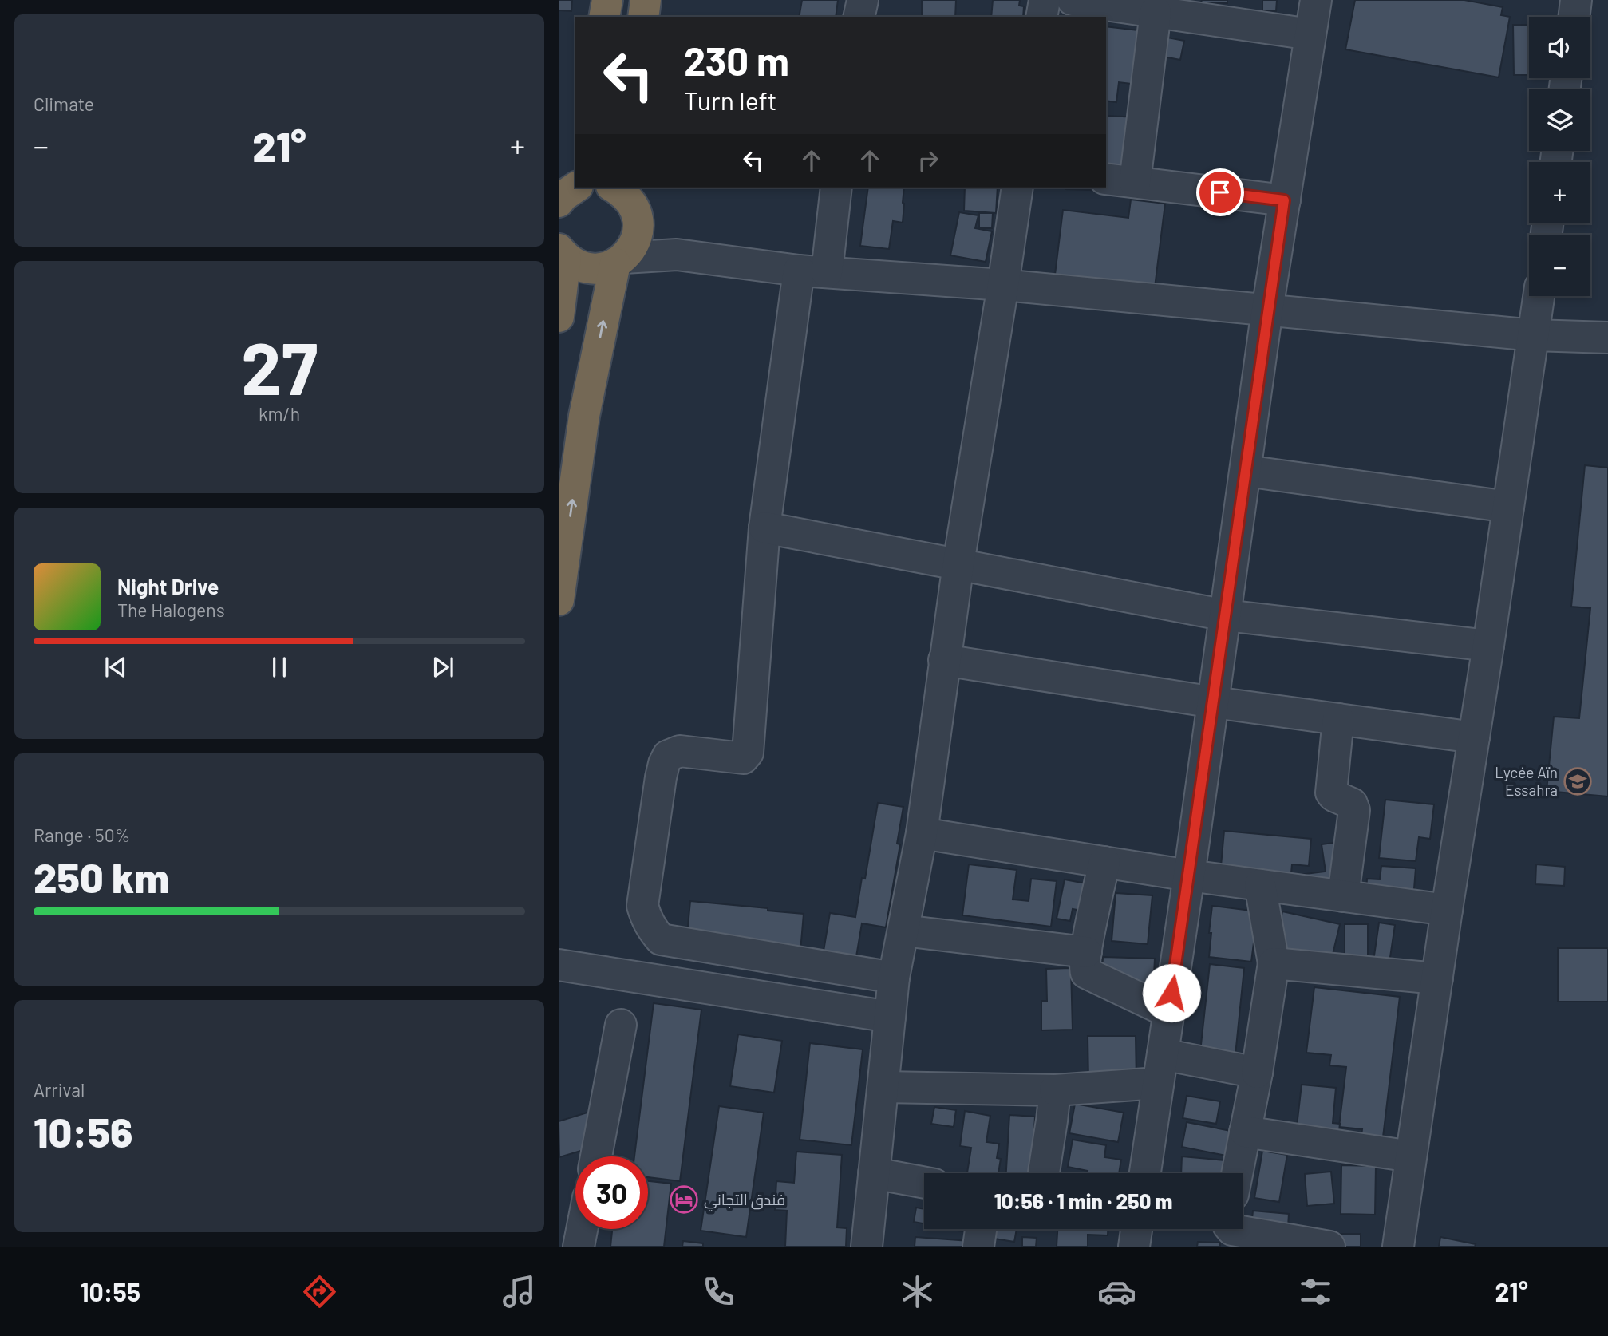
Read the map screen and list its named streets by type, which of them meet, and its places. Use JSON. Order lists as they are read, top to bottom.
{
  "places": {
    "school or university": ["Lycée Aïn Essahra"],
    "hotel": ["فندق التجاني"]
  },
  "page": {
    "tile": [
      "Climate",
      ["27", "km/h"],
      ["Range · 50%", "250 km"],
      ["Arrival", "10:56"]
    ],
    "map_buttons": ["+", "−"],
    "turn": ["230 m", "Turn left"],
    "heat": ["−", "21°", "+"],
    "song": ["Night Drive", "The Halogens"],
    "limit": "30",
    "trip": "10:56 · 1 min · 250 m",
    "tabs": ["10:55", "21°"]
  }
}
